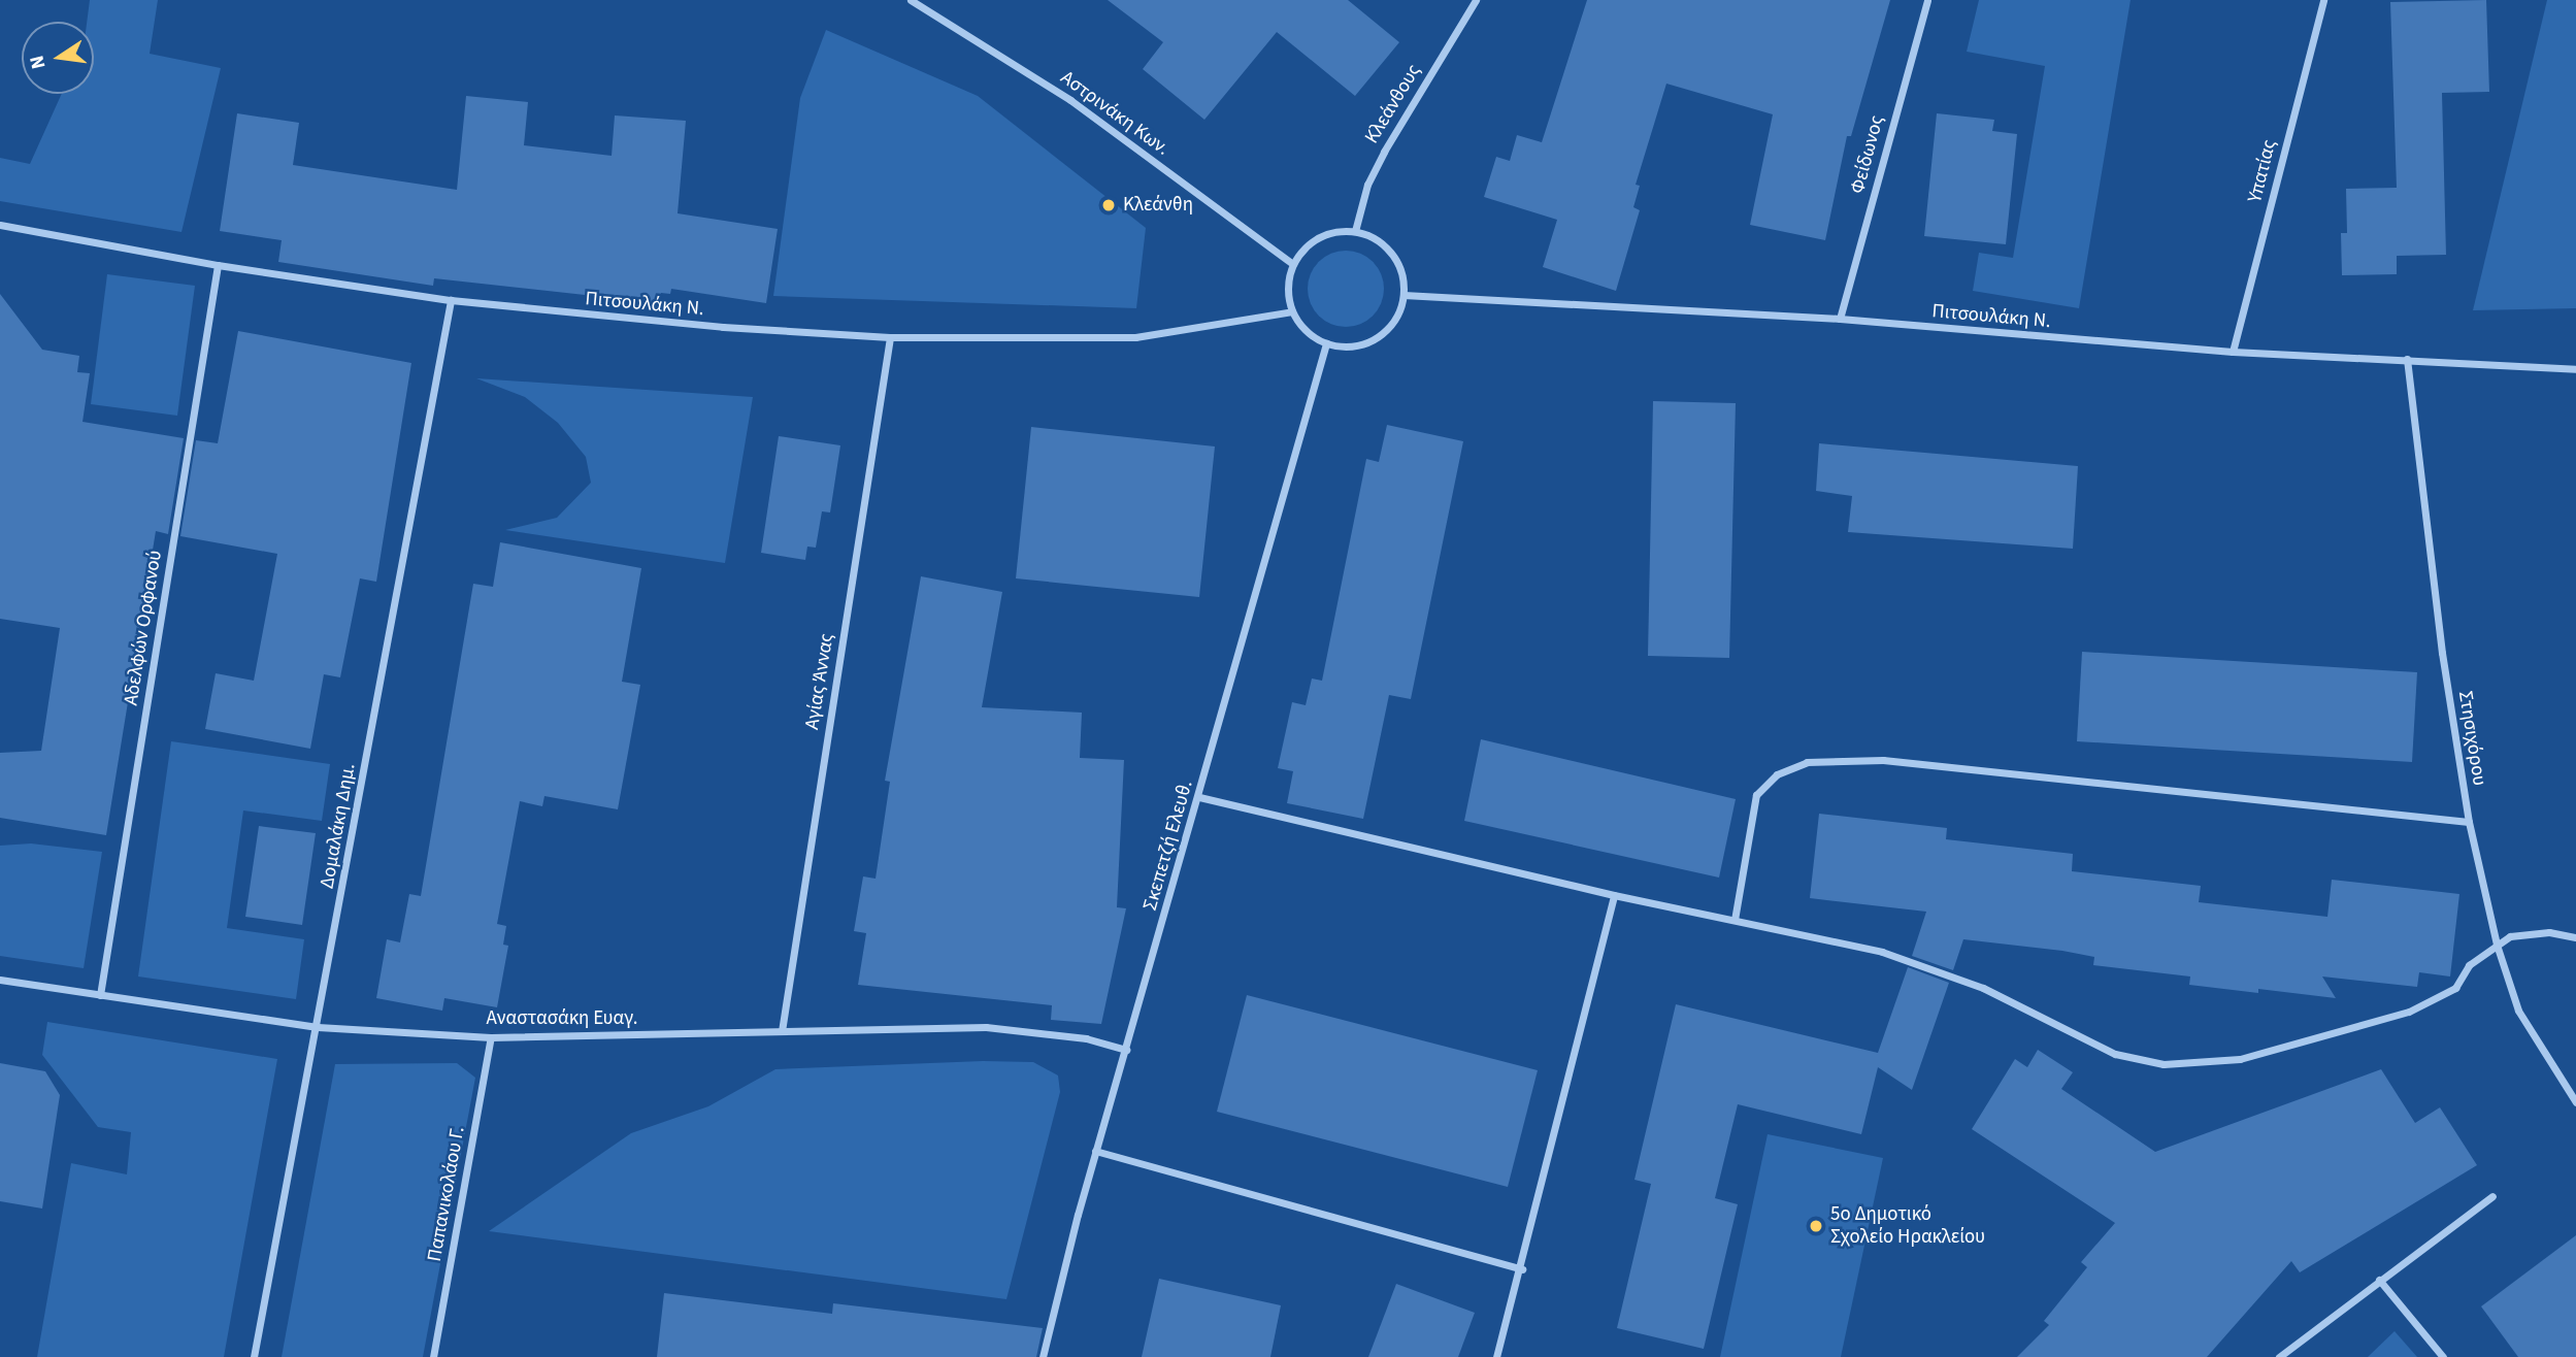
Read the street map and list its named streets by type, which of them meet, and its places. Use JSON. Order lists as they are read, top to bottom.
{
  "streets": {
    "street": [
      "Κλεάνθους",
      "Αστρινάκη Κων.",
      "Φείδωνος",
      "Υπατίας",
      "Πιτσουλάκη Ν.",
      "Αδελφών Ορφανού",
      "Αγίας Άννας",
      "Στησιχόρου",
      "Δομαλάκη Δημ.",
      "Σκεπετζή Ελευθ.",
      "Αναστασάκη Ευαγ.",
      "Παπανικολάου Γ."
    ]
  },
  "crossings": [
    ["Κλεάνθους", "Αστρινάκη Κων."],
    ["Κλεάνθους", "Πιτσουλάκη Ν."],
    ["Κλεάνθους", "Σκεπετζή Ελευθ."],
    ["Αστρινάκη Κων.", "Πιτσουλάκη Ν."],
    ["Αστρινάκη Κων.", "Σκεπετζή Ελευθ."],
    ["Φείδωνος", "Πιτσουλάκη Ν."],
    ["Υπατίας", "Πιτσουλάκη Ν."],
    ["Πιτσουλάκη Ν.", "Αδελφών Ορφανού"],
    ["Πιτσουλάκη Ν.", "Αγίας Άννας"],
    ["Πιτσουλάκη Ν.", "Στησιχόρου"],
    ["Πιτσουλάκη Ν.", "Δομαλάκη Δημ."],
    ["Πιτσουλάκη Ν.", "Σκεπετζή Ελευθ."],
    ["Αδελφών Ορφανού", "Αναστασάκη Ευαγ."],
    ["Αγίας Άννας", "Αναστασάκη Ευαγ."],
    ["Δομαλάκη Δημ.", "Αναστασάκη Ευαγ."],
    ["Σκεπετζή Ελευθ.", "Αναστασάκη Ευαγ."],
    ["Αναστασάκη Ευαγ.", "Παπανικολάου Γ."]
  ],
  "places": ["Κλεάνθη", "5ο Δημοτικό Σχολείο Ηρακλείου"],
  "north": "left"
}
